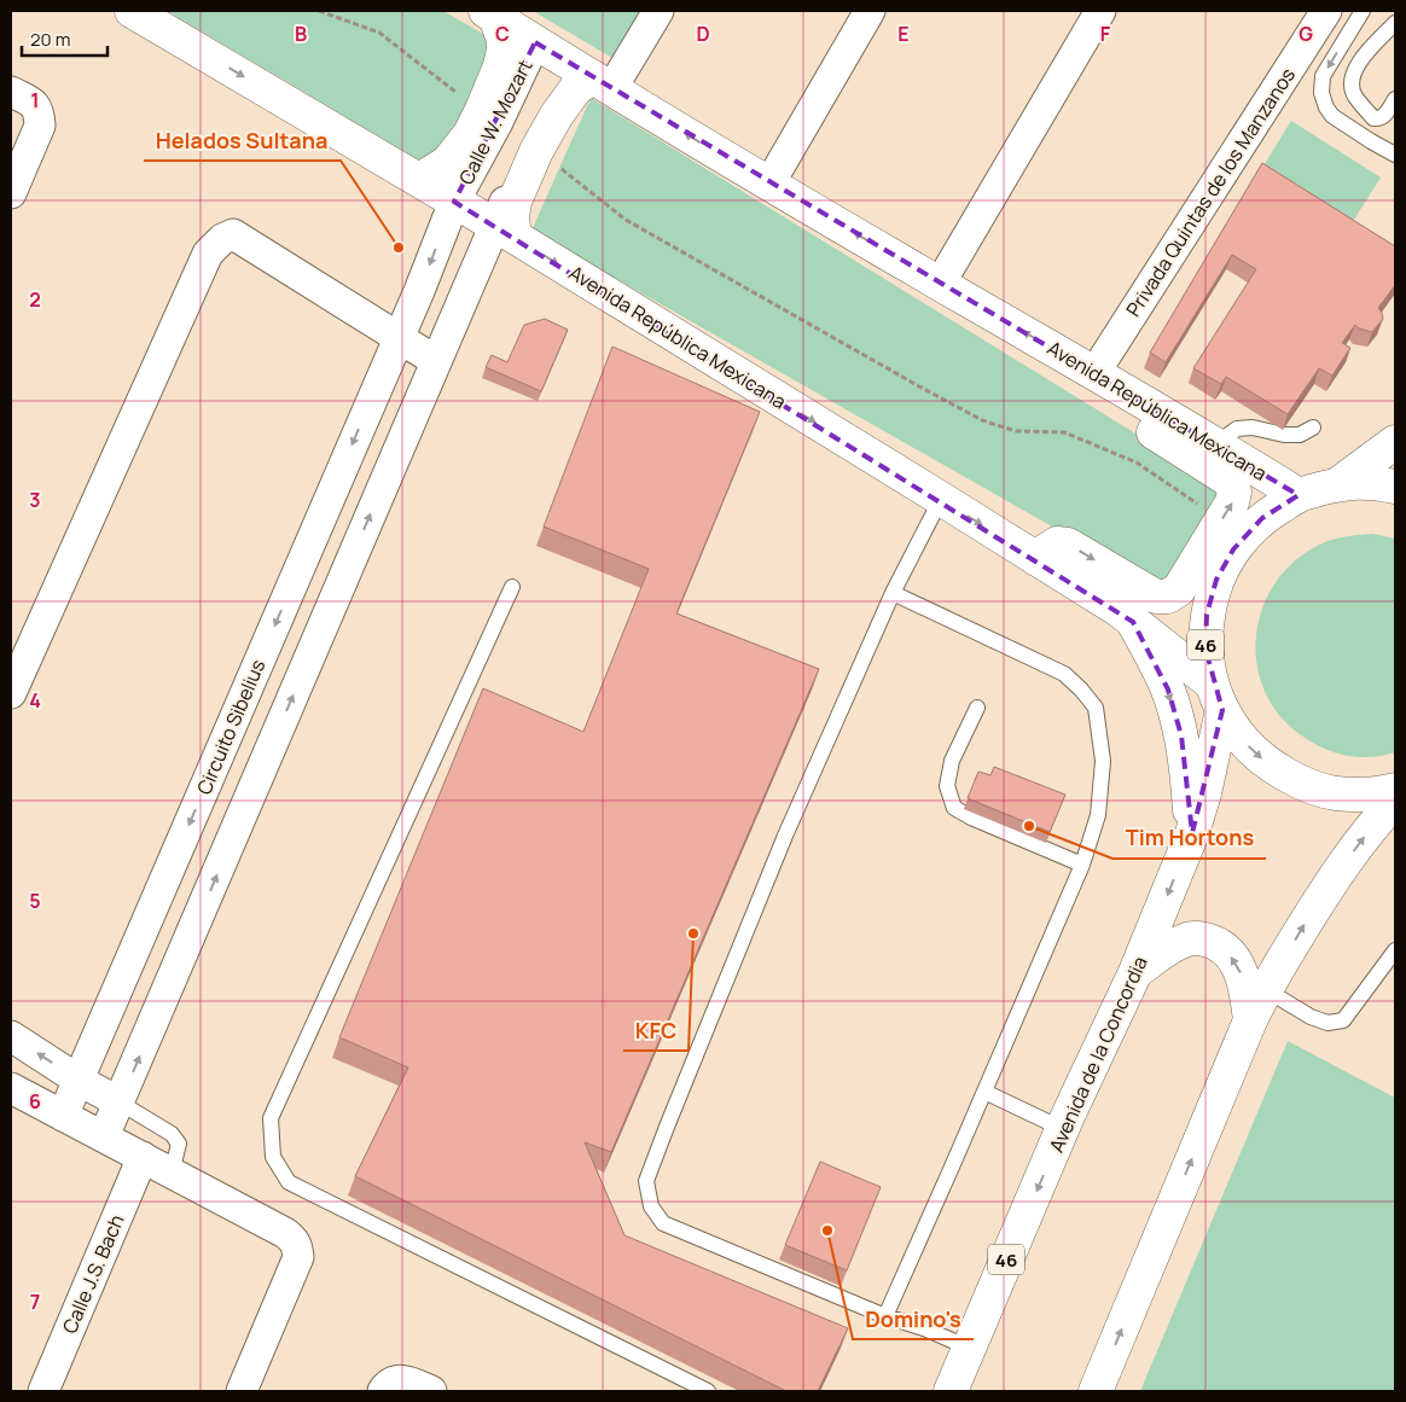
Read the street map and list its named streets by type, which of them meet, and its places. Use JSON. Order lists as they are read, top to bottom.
{
  "streets": {
    "main road": ["Avenida República Mexicana", "46", "Avenida de la Concordia"],
    "street": [
      "Calle W. Mozart",
      "Privada Quintas de los Manzanos",
      "Circuito Sibelius",
      "Calle J.S. Bach"
    ]
  },
  "crossings": [
    ["Calle W. Mozart", "Avenida República Mexicana"],
    ["Calle W. Mozart", "Circuito Sibelius"],
    ["Privada Quintas de los Manzanos", "Avenida República Mexicana"],
    ["Avenida República Mexicana", "46"],
    ["Avenida República Mexicana", "Circuito Sibelius"],
    ["Avenida República Mexicana", "Avenida de la Concordia"],
    ["46", "Avenida de la Concordia"]
  ],
  "places": [
    "Helados Sultana",
    "Tim Hortons",
    "KFC",
    "Domino's"
  ],
  "scale_bar": "20 m",
  "grid": {
    "columns": [
      "B",
      "C",
      "D",
      "E",
      "F",
      "G"
    ],
    "rows": [
      "1",
      "2",
      "3",
      "4",
      "5",
      "6",
      "7"
    ]
  }
}
